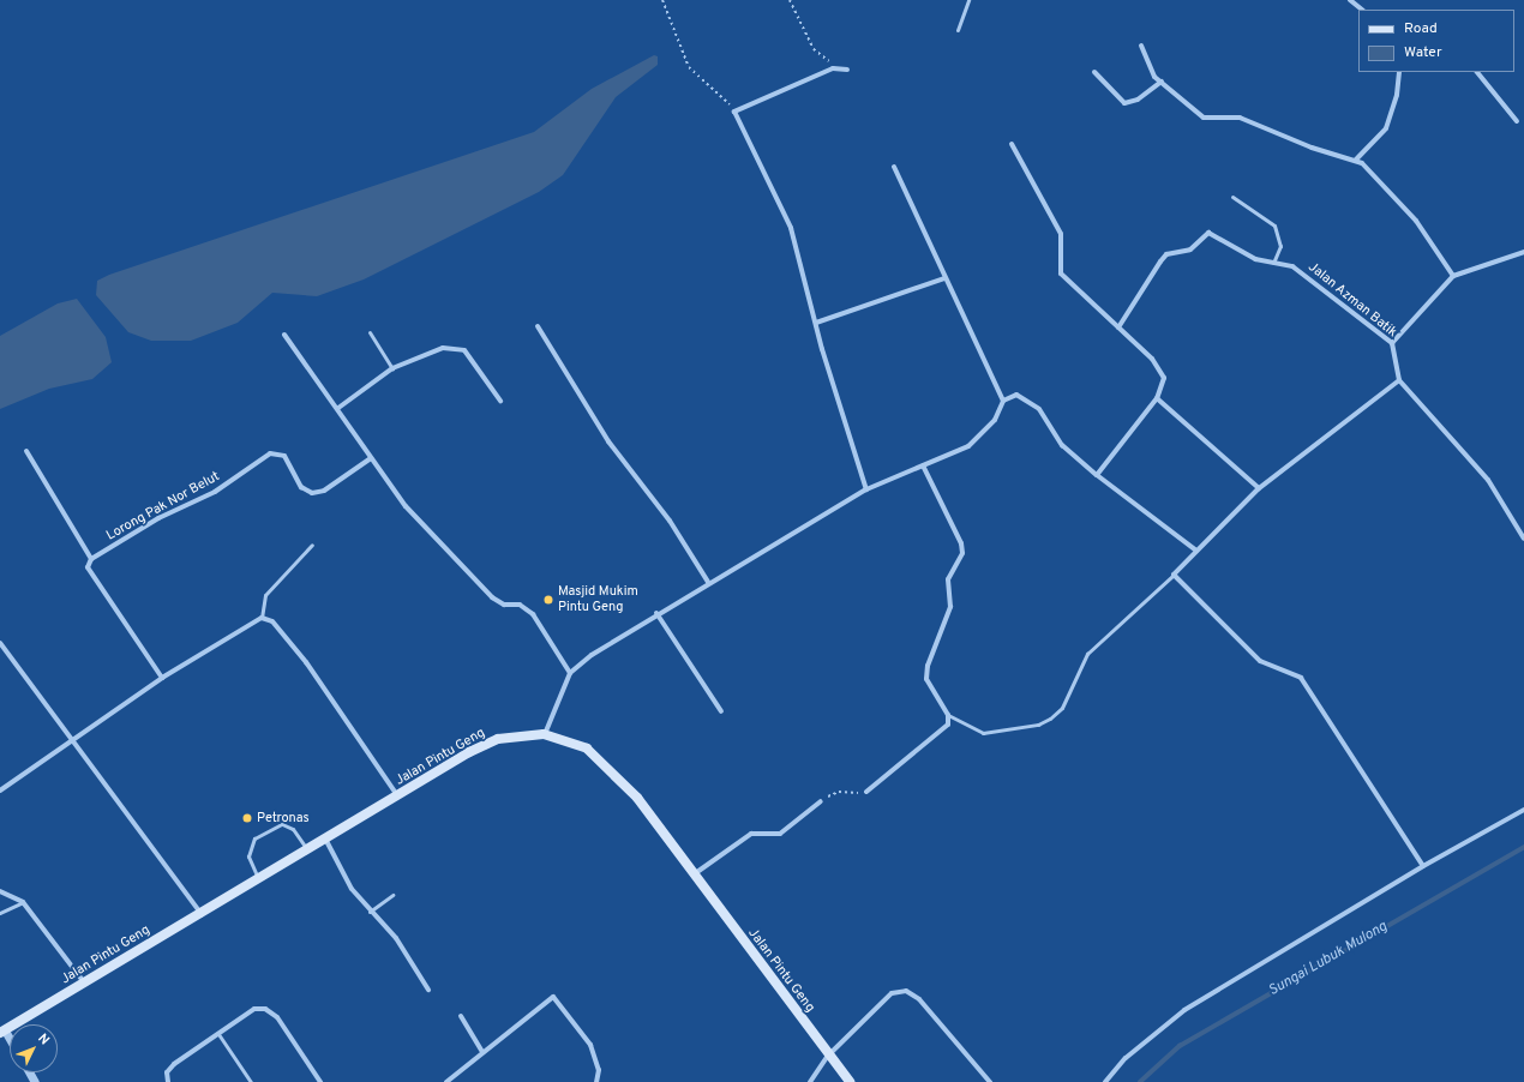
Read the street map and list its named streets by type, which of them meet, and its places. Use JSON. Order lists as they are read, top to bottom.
{
  "streets": {
    "main road": ["Jalan Pintu Geng"],
    "street": ["Jalan Azman Batik", "Lorong Pak Nor Belut"]
  },
  "water": ["Sungai Lubuk Mulong"],
  "places": ["Masjid Mukim Pintu Geng", "Petronas"],
  "legend": ["Road", "Water"],
  "north": "top right"
}
